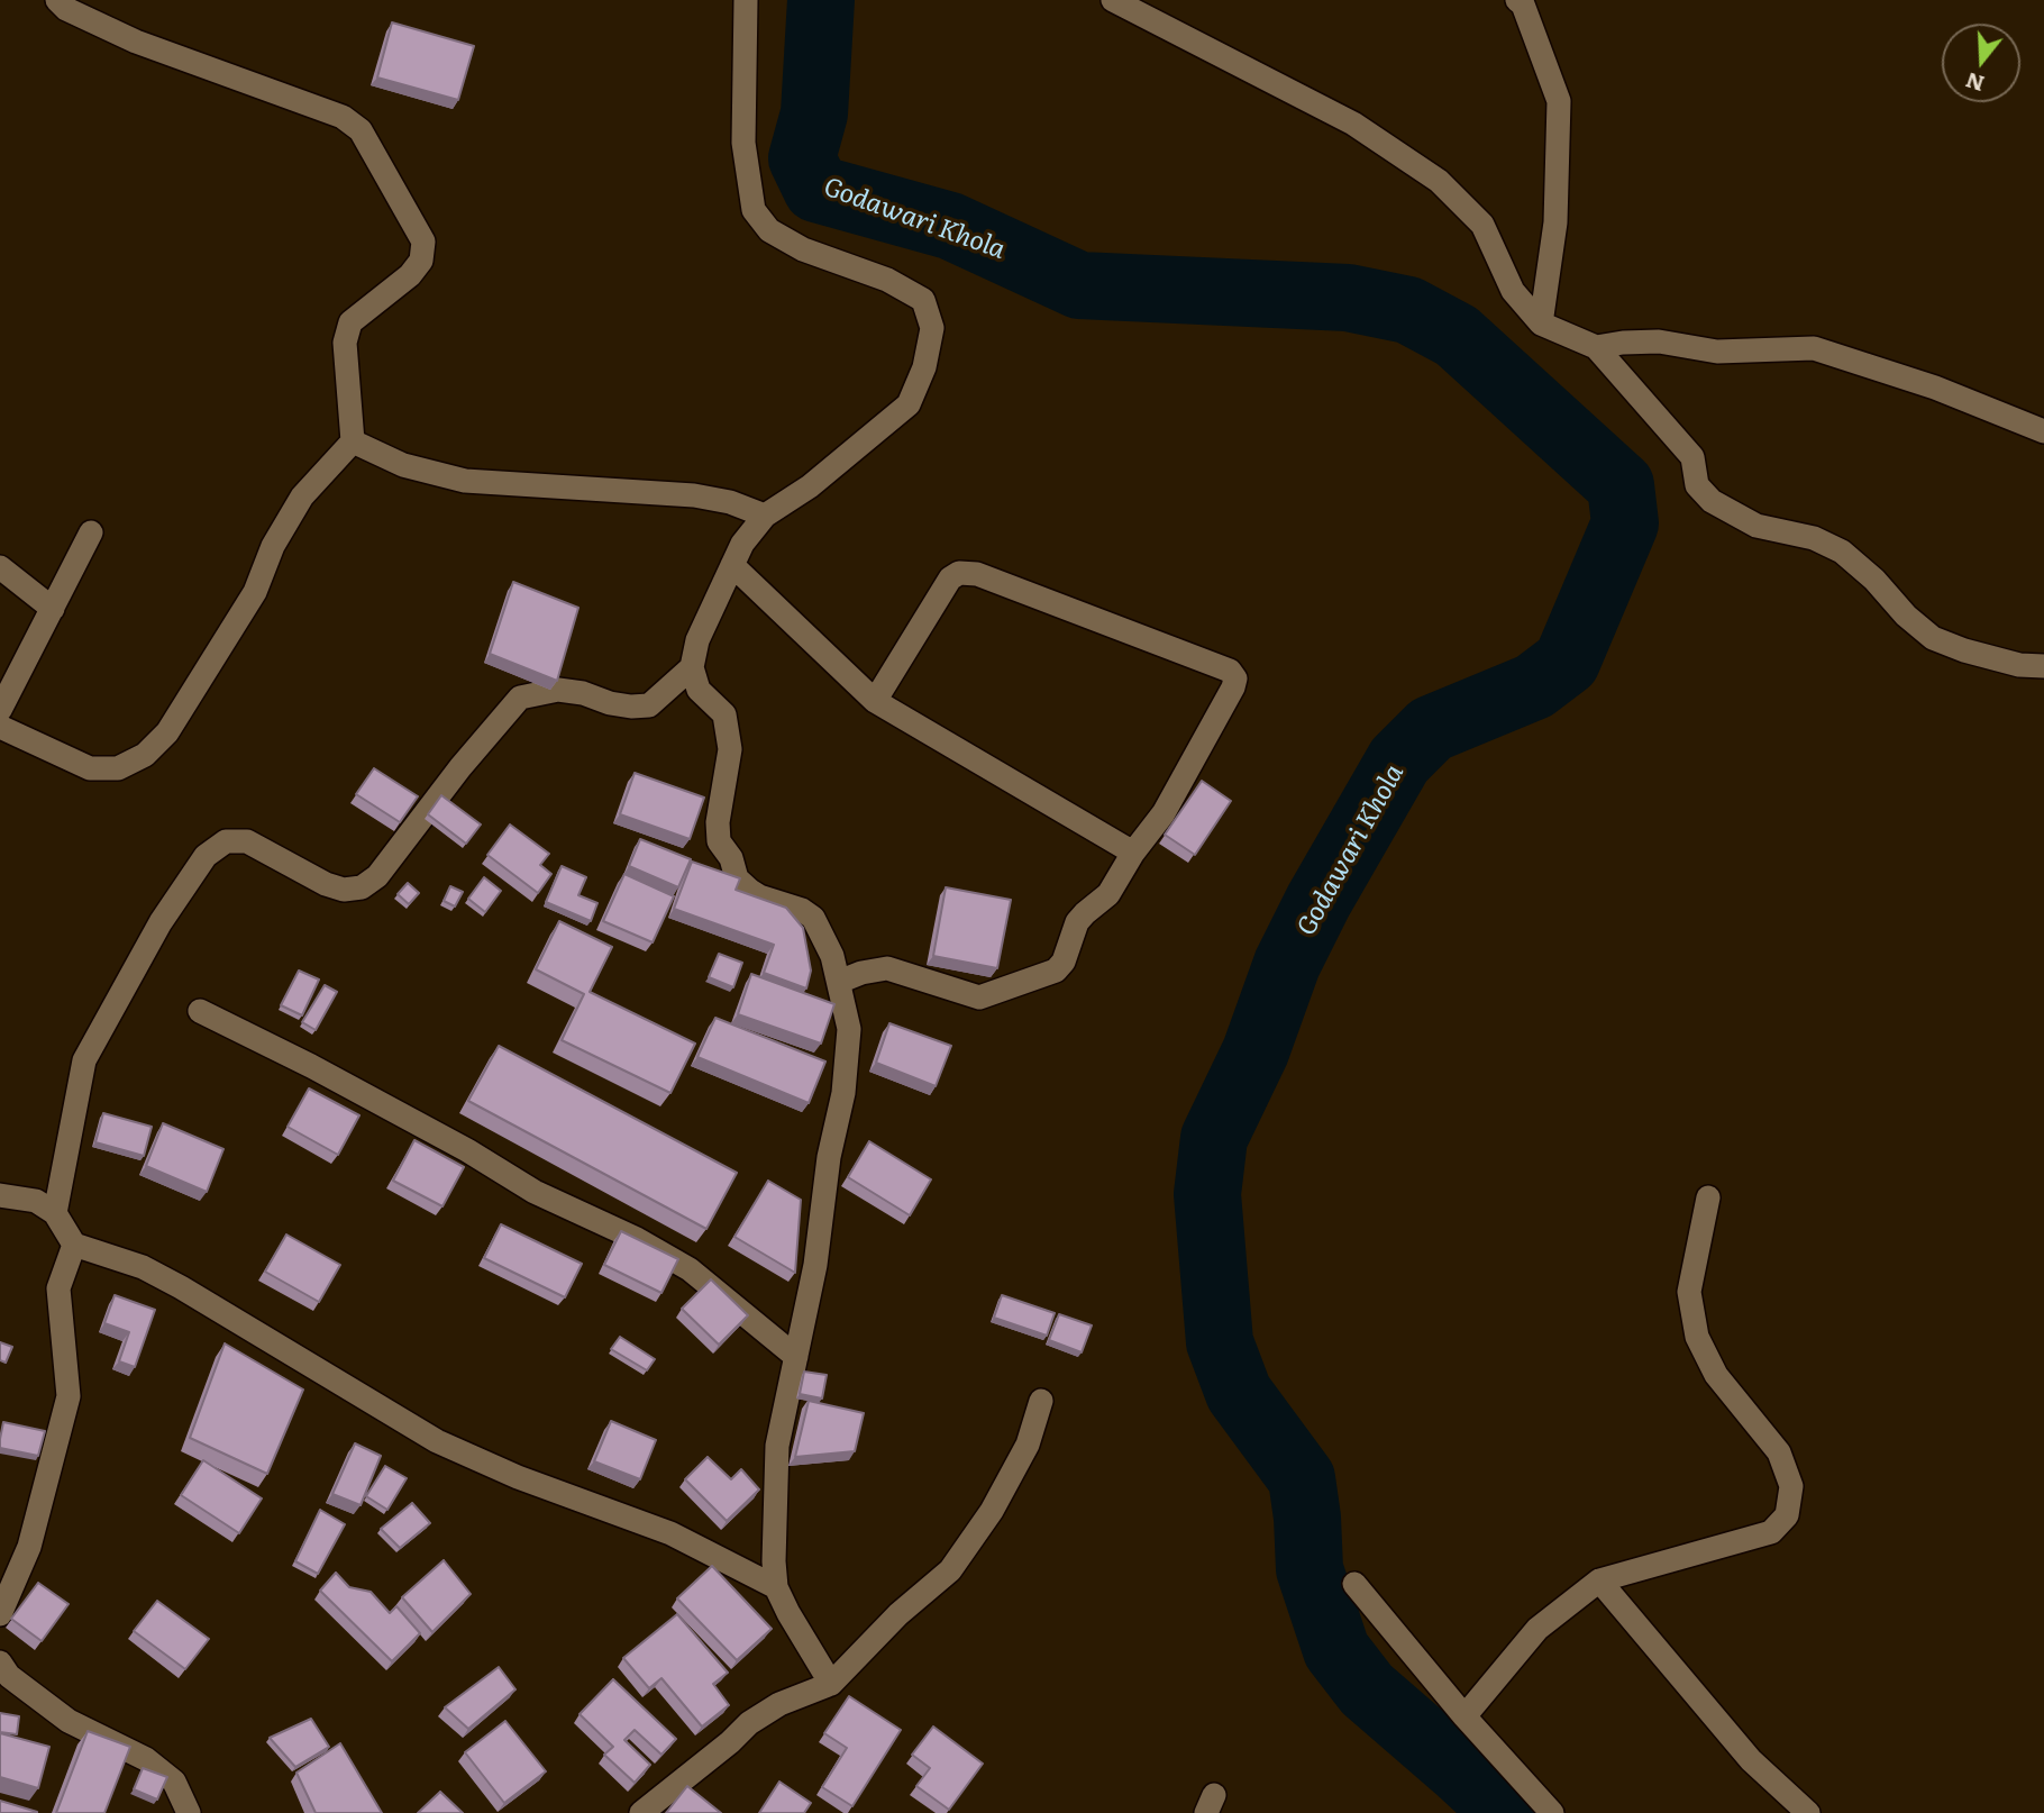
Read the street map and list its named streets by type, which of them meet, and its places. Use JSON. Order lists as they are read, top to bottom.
{
  "water": ["Godawari Khola"],
  "north": "bottom"
}
